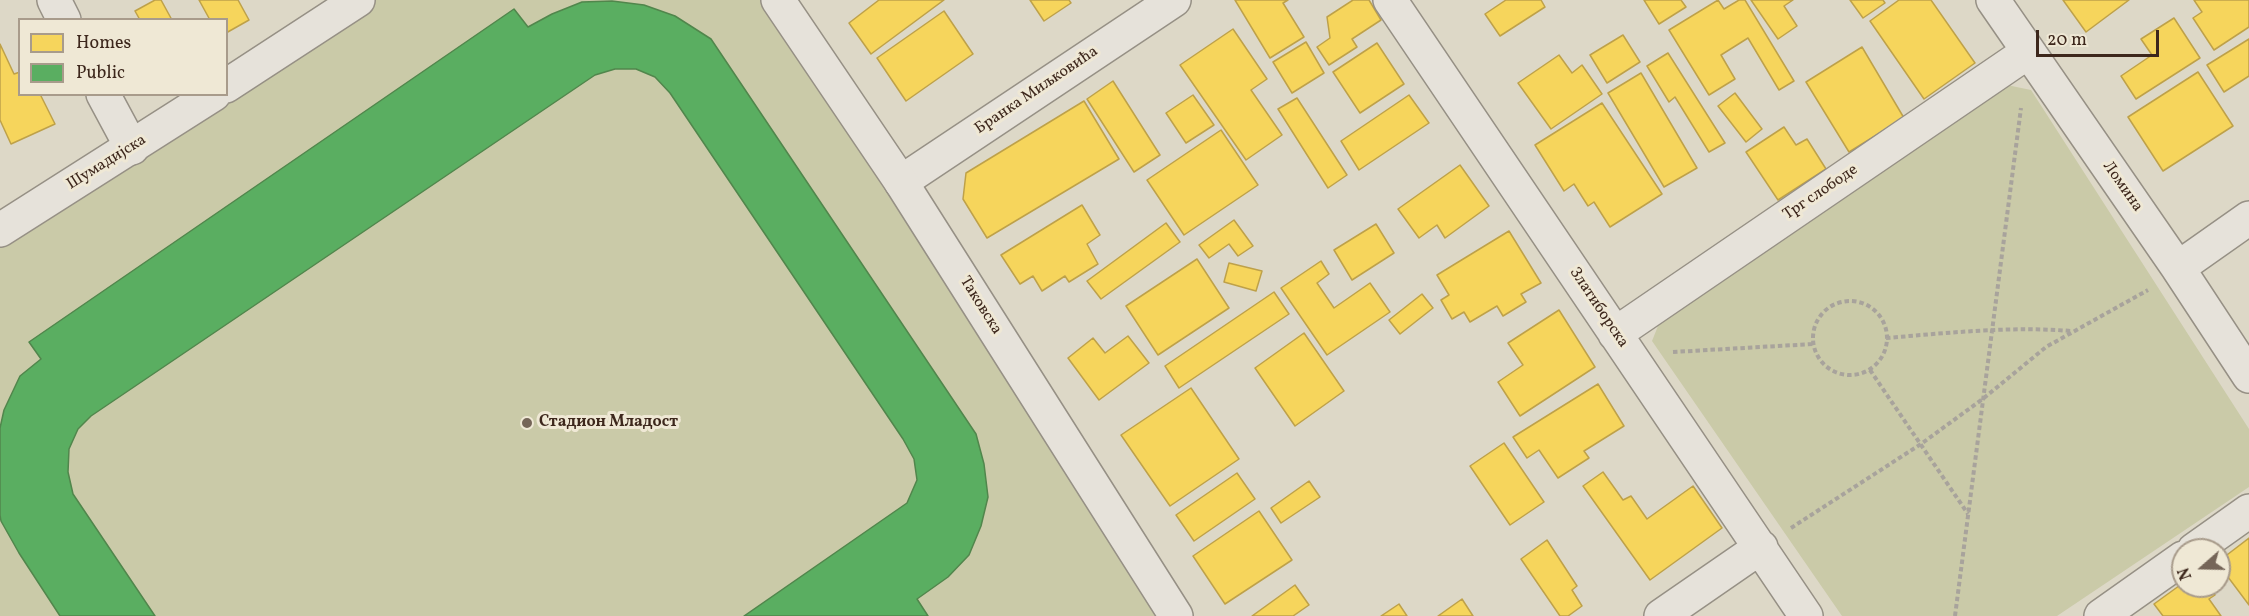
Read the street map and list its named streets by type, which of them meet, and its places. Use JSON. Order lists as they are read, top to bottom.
{
  "streets": {
    "street": [
      "Бранка Миљковића",
      "Шумадијска",
      "Ломина",
      "Трг слободе",
      "Таковска",
      "Златиборска"
    ]
  },
  "crossings": [
    ["Бранка Миљковића", "Таковска"],
    ["Ломина", "Трг слободе"],
    ["Трг слободе", "Златиборска"]
  ],
  "places": ["Стадион Младост"],
  "legend": ["Homes", "Public"],
  "scale_bar": "20 m",
  "north": "left"
}
